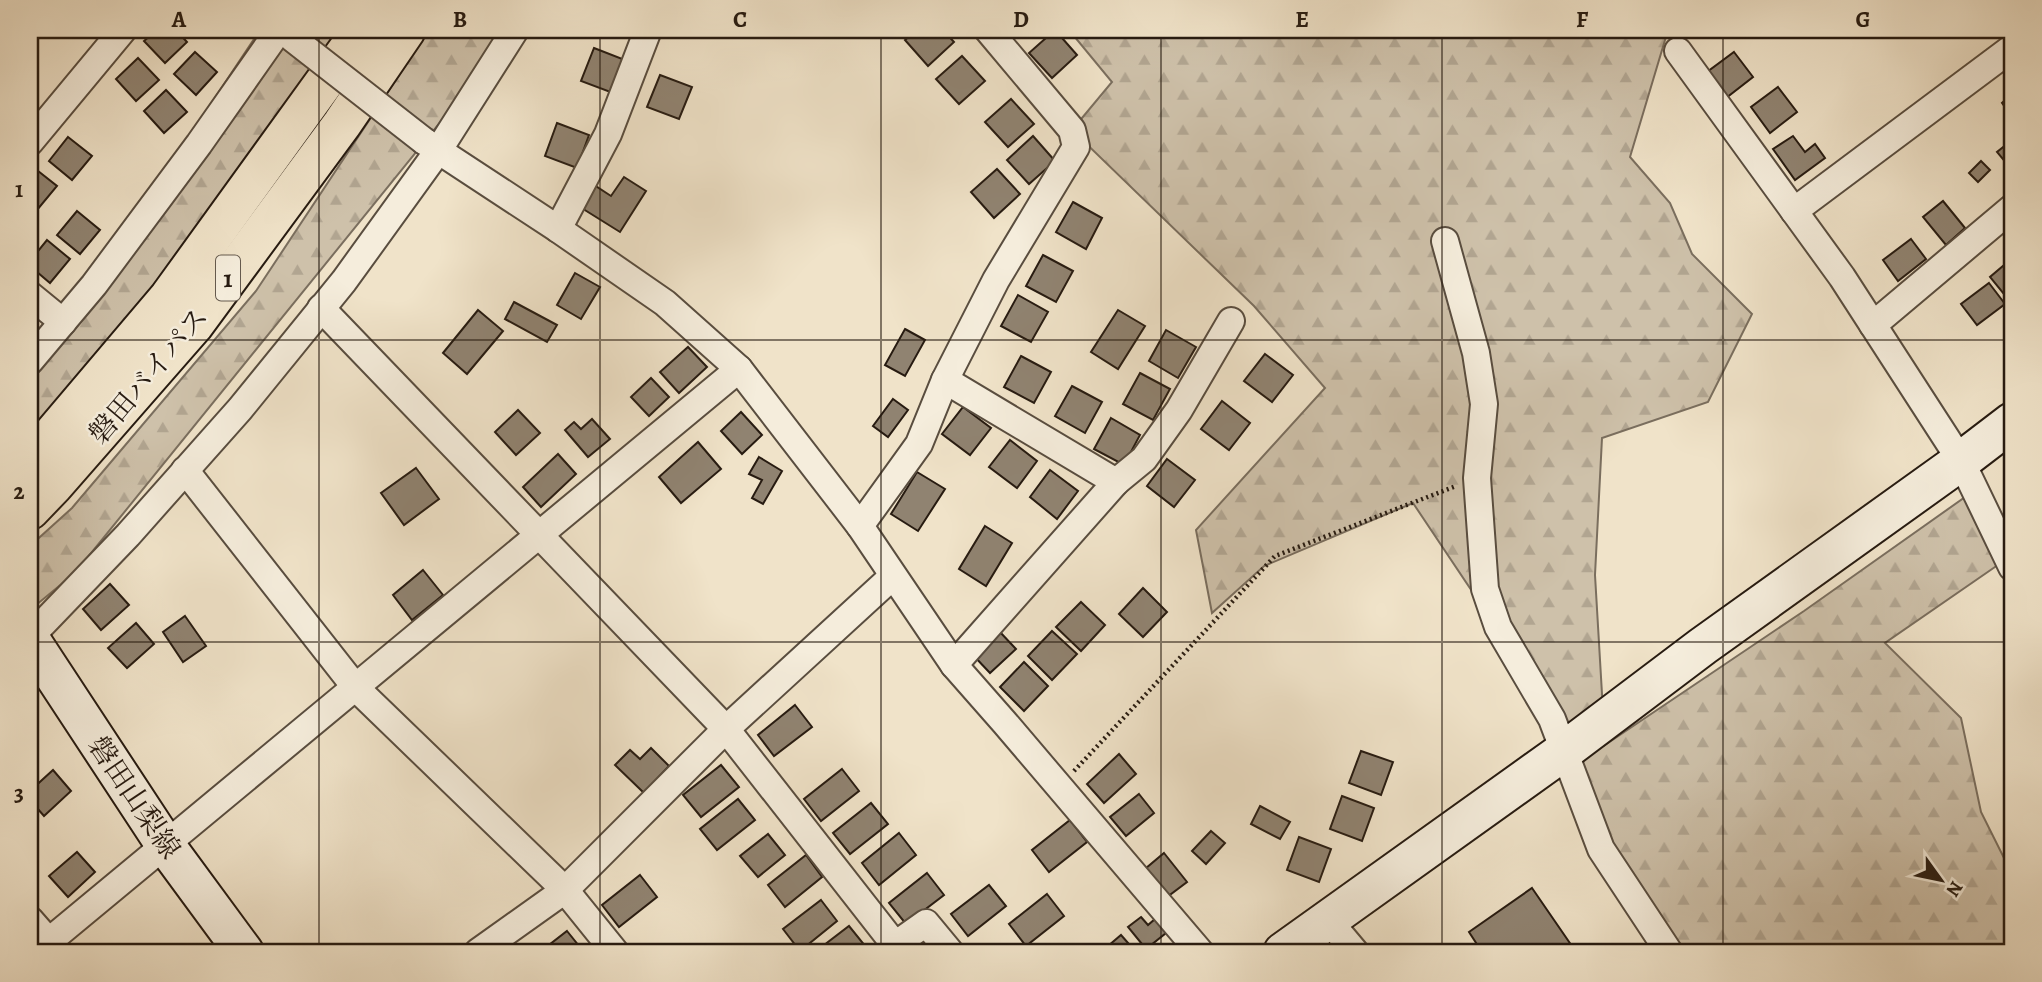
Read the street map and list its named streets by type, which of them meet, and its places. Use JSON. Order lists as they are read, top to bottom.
{
  "streets": {
    "highway": ["1", "磐田バイパス"],
    "street": ["磐田山梨線"]
  },
  "north": "bottom right",
  "grid": {
    "columns": [
      "A",
      "B",
      "C",
      "D",
      "E",
      "F",
      "G"
    ],
    "rows": ["1", "2", "3"]
  }
}
